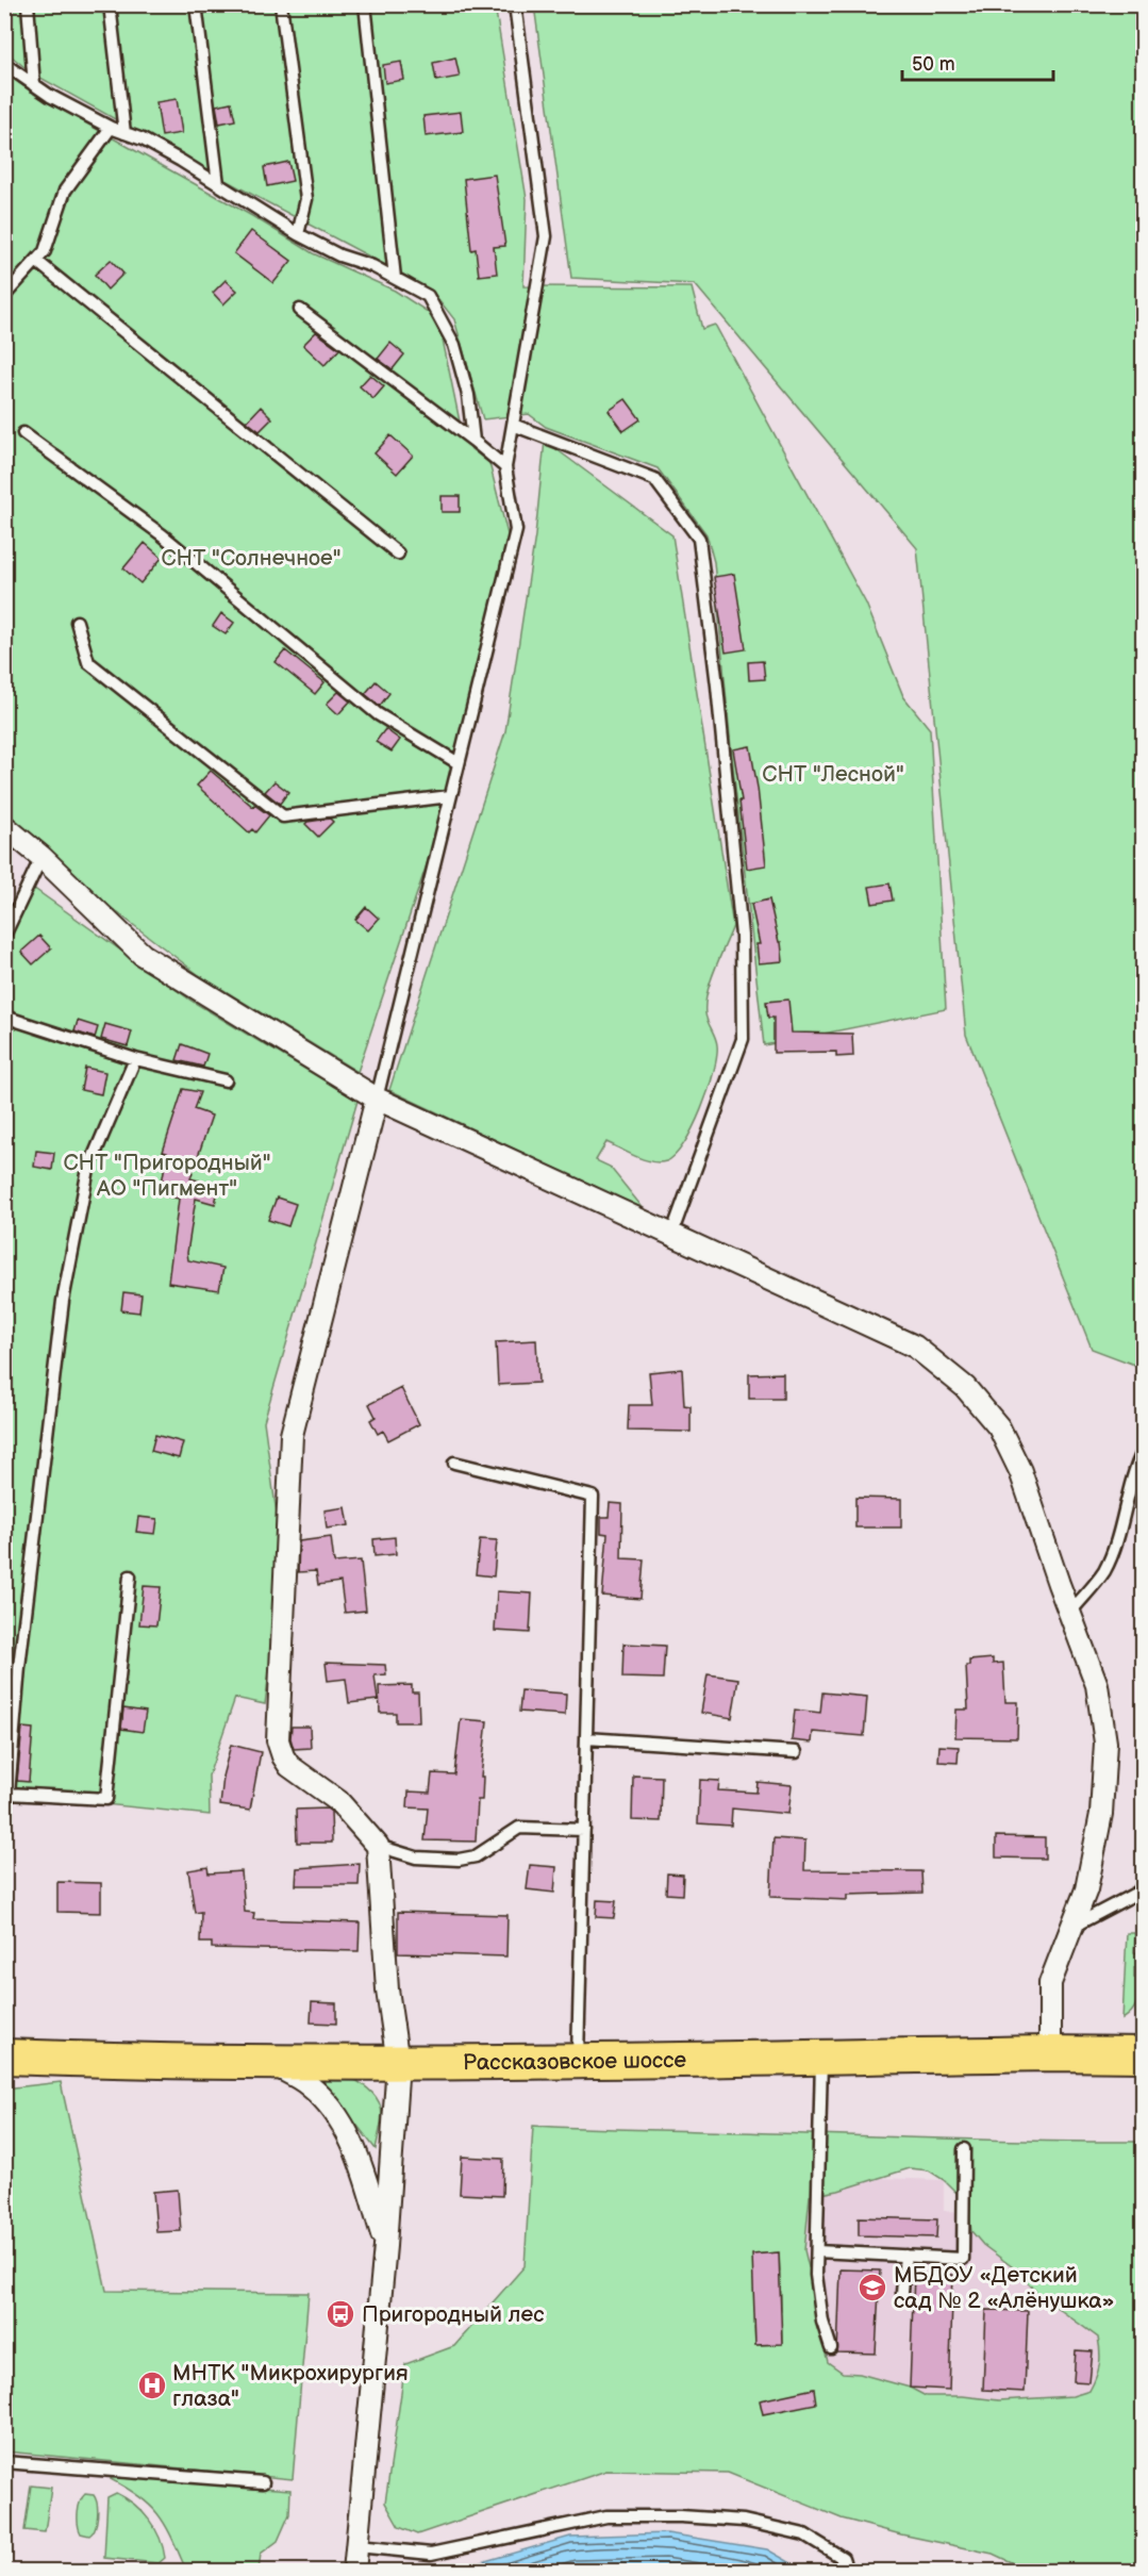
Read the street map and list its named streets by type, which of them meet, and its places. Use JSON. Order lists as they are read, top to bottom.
{
  "streets": {
    "main road": ["Рассказовское шоссе"]
  },
  "parks": ["СНТ \"Солнечное\"", "СНТ \"Лесной\"", "СНТ \"Пригородный\" АО \"Пигмент\""],
  "places": {
    "school or university": ["МБДОУ «Детский сад № 2 «Алёнушка»"],
    "bus stop": ["Пригородный лес"],
    "hospital": ["МНТК \"Микрохирургия глаза\""]
  },
  "scale_bar": "50 m"
}
